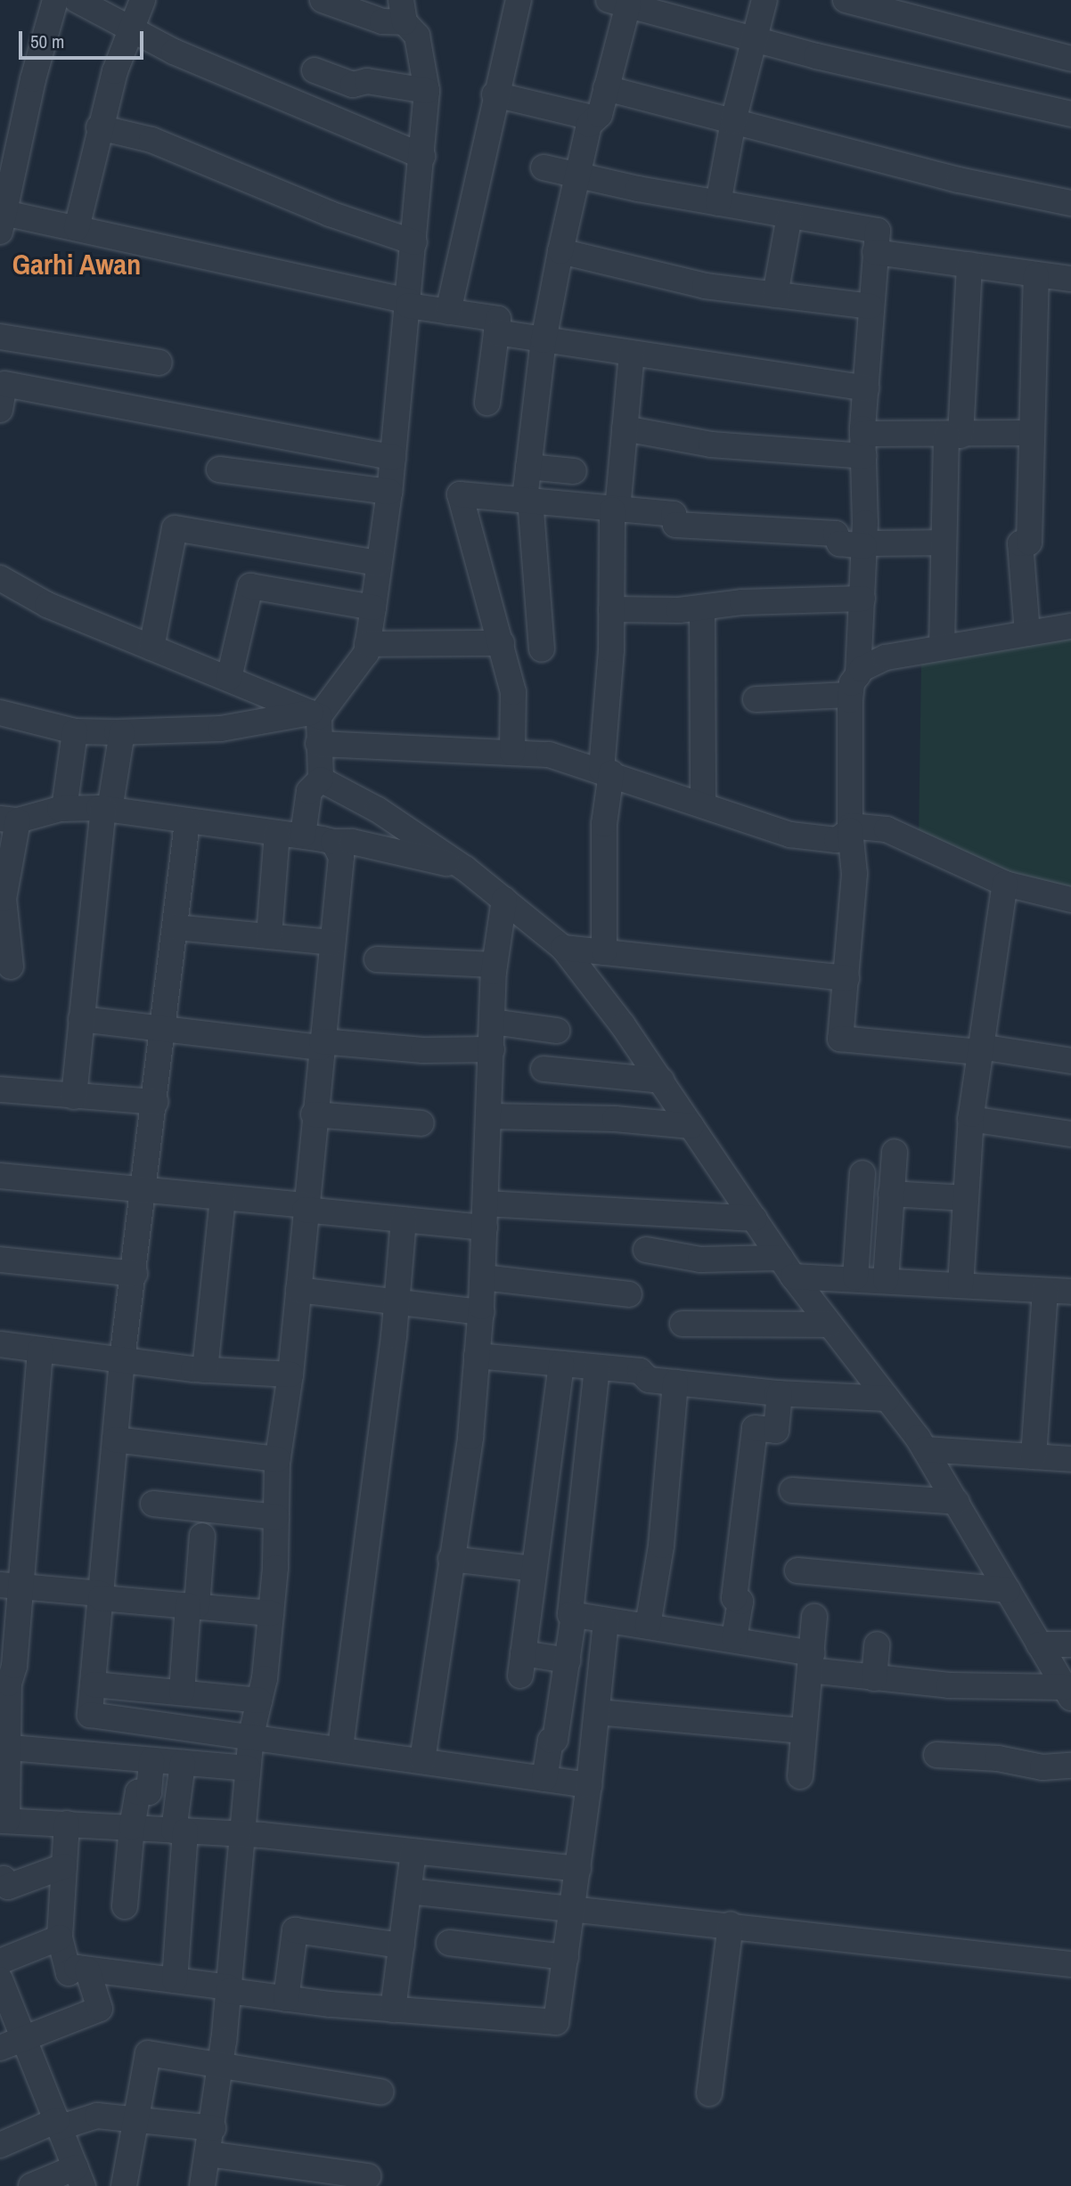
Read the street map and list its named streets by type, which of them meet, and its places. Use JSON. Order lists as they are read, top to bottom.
{
  "districts": ["Garhi Awan"],
  "scale_bar": "50 m"
}
